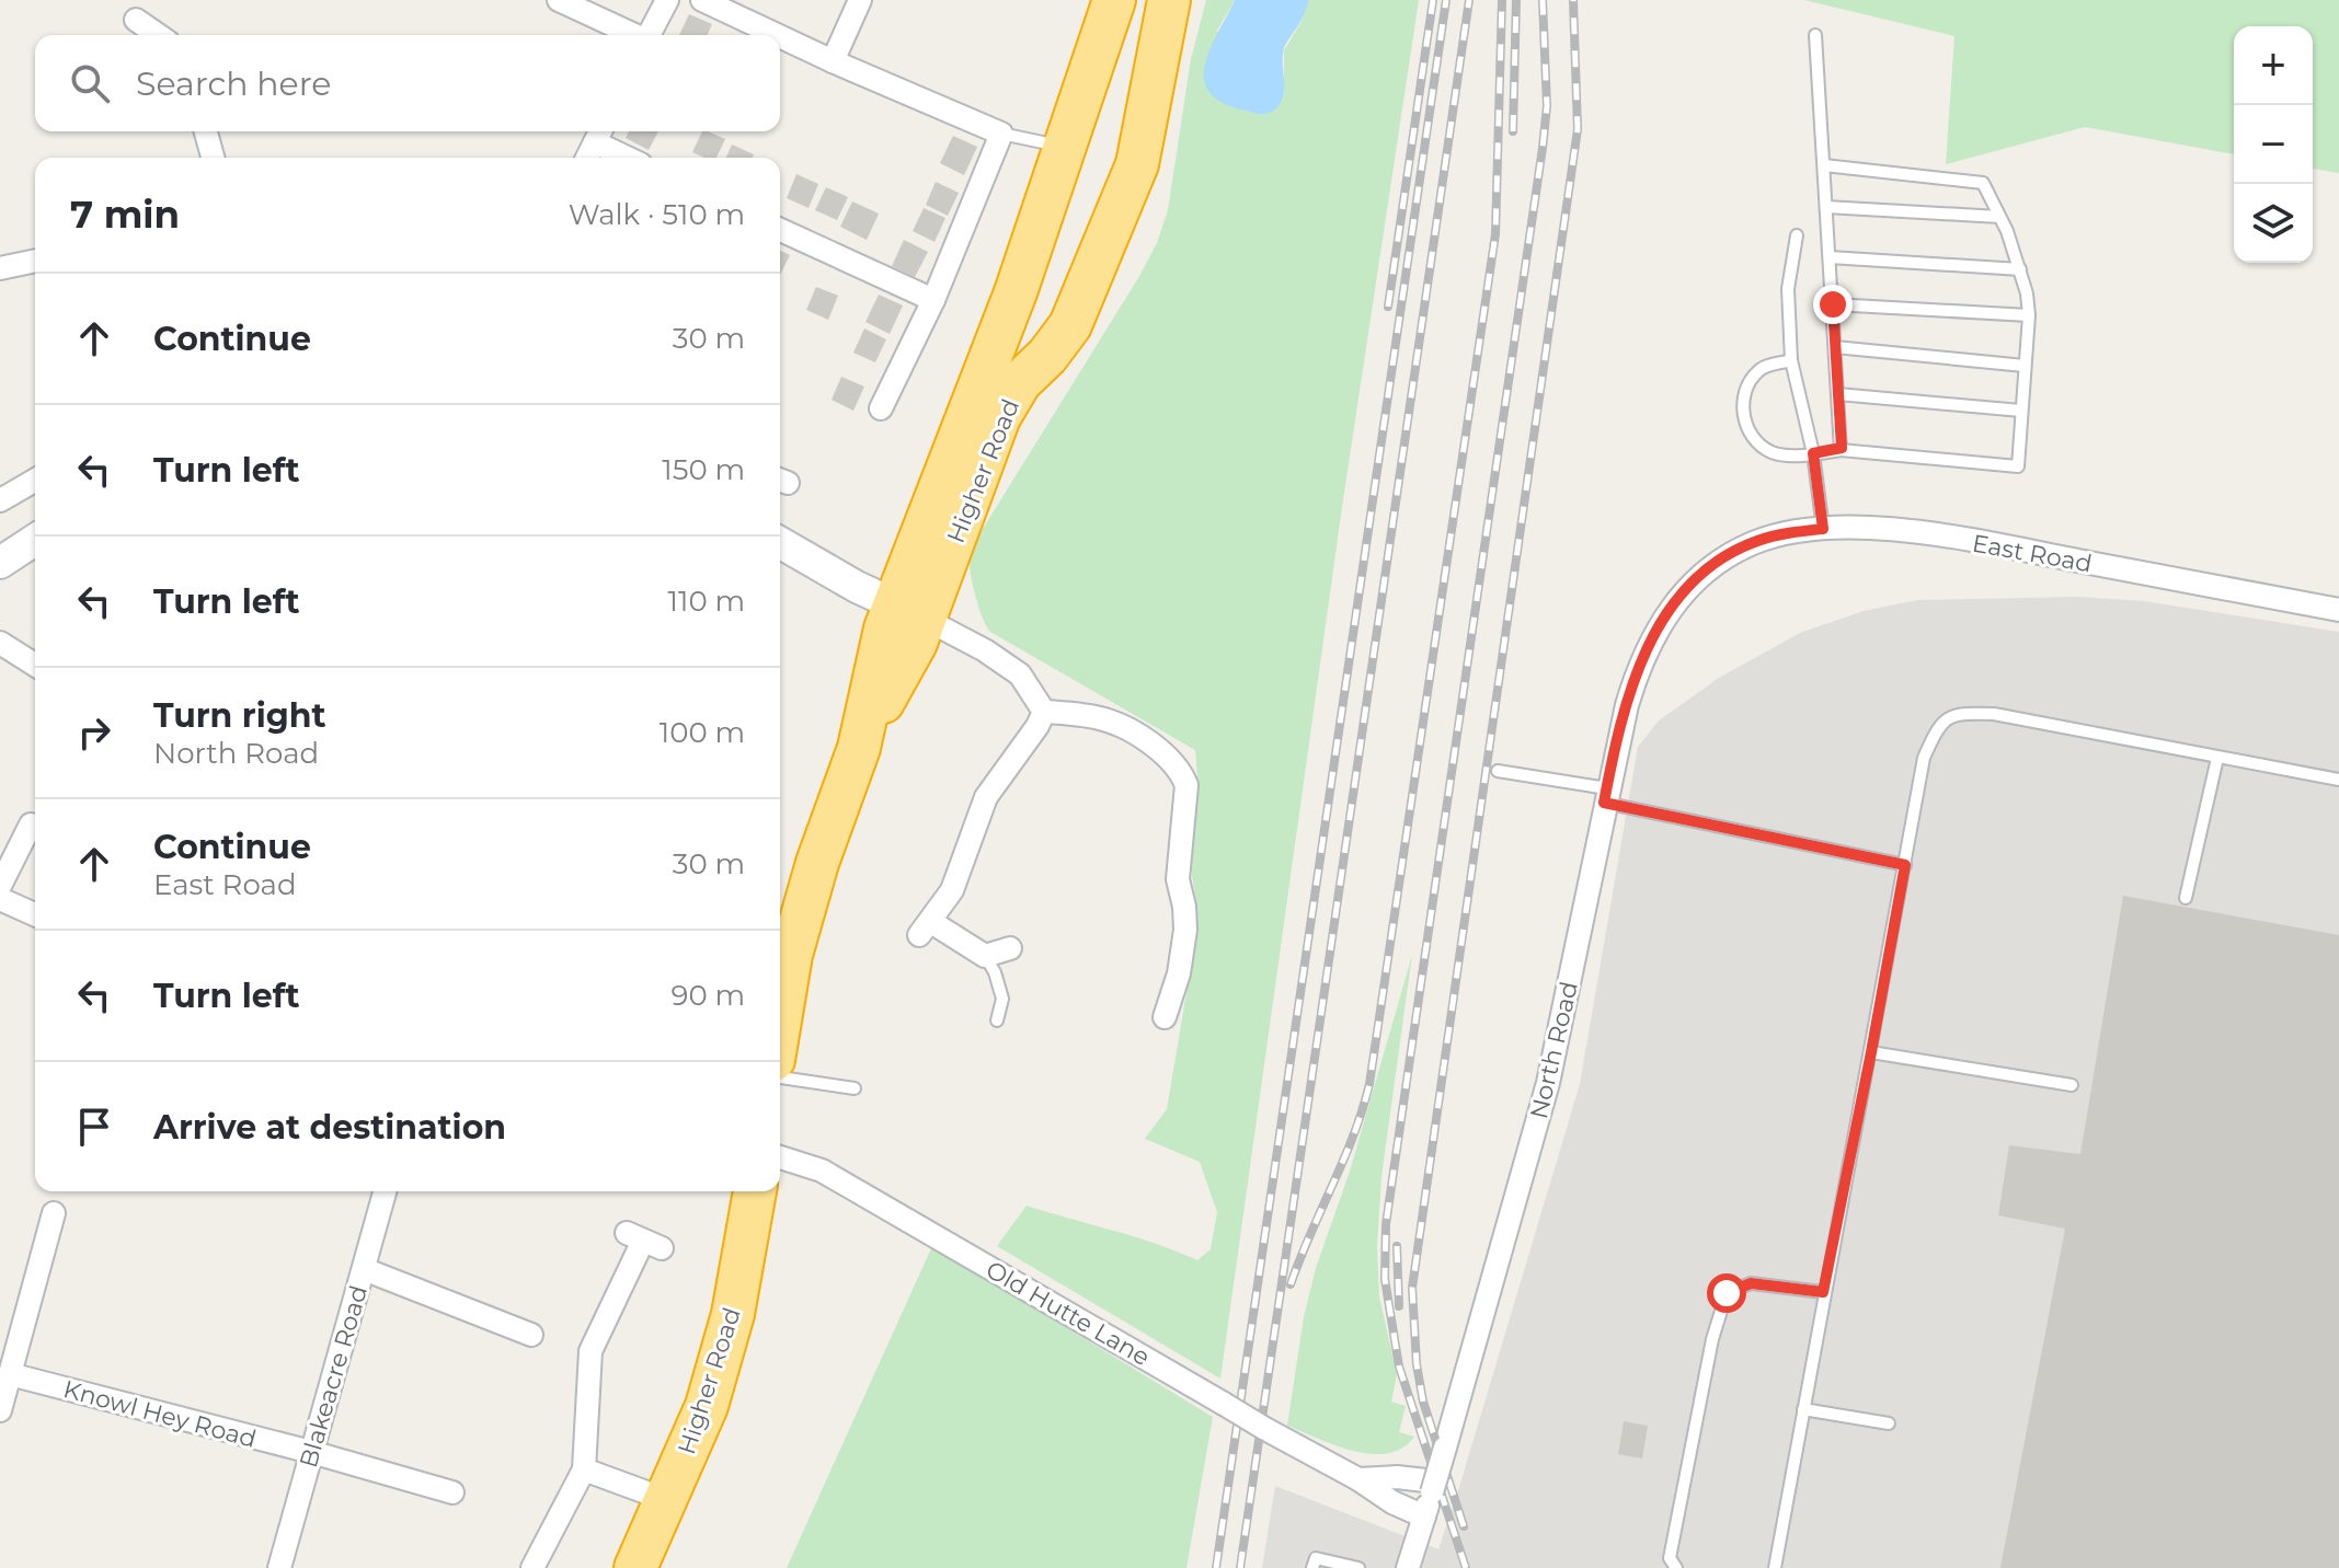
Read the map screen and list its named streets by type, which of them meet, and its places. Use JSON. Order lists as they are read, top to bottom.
{
  "streets": {
    "highway": ["Higher Road"],
    "street": [
      "East Road",
      "North Road",
      "Old Hutte Lane",
      "Blakeacre Road",
      "Knowl Hey Road"
    ]
  },
  "crossings": [
    ["East Road", "North Road"],
    ["North Road", "Old Hutte Lane"],
    ["Blakeacre Road", "Knowl Hey Road"]
  ],
  "page": {
    "map_buttons": ["+", "−"],
    "search": "Search here",
    "heading": ["7 min", "Walk · 510 m"],
    "list": [
      ["Continue", "30 m"],
      ["Turn left", "150 m"],
      ["Turn left", "110 m"],
      ["Turn right", "North Road", "100 m"],
      ["Continue", "East Road", "30 m"],
      ["Turn left", "90 m"],
      "Arrive at destination"
    ]
  }
}
